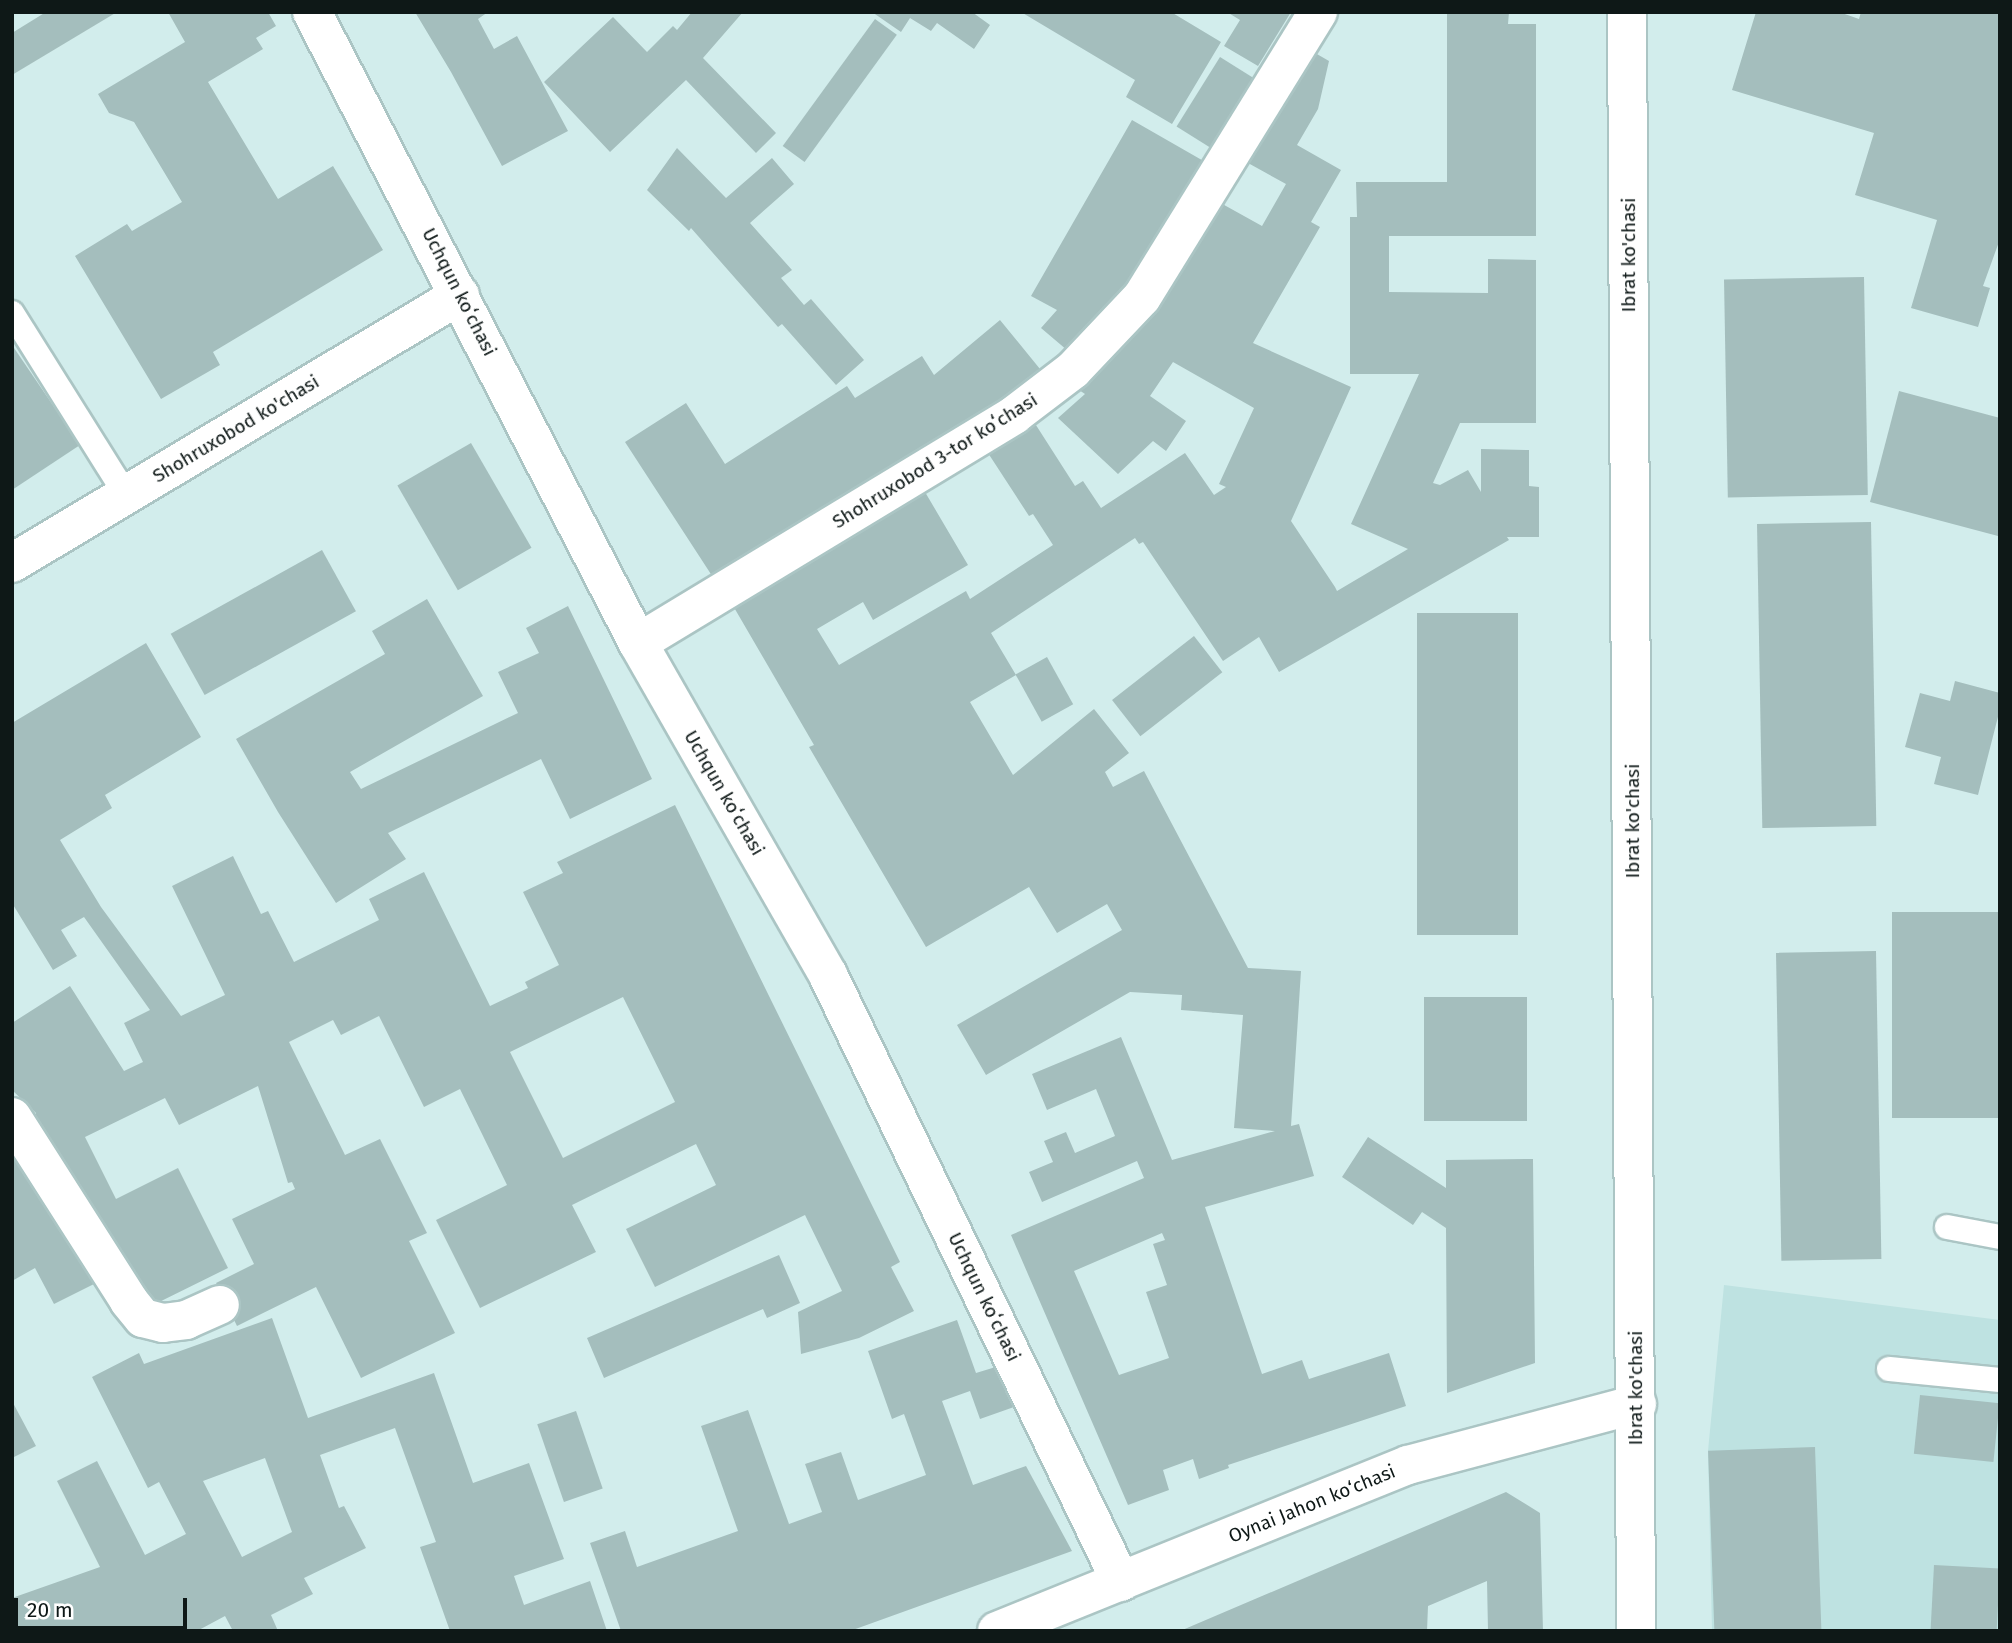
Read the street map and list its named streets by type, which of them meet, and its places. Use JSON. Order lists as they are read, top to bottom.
{
  "streets": {
    "street": [
      "Ibrat ko'chasi",
      "Uchqun koʻchasi",
      "Shohruxobod ko'chasi",
      "Shohruxobod 3-tor koʻchasi",
      "Oynai Jahon ko‘chasi"
    ]
  },
  "crossings": [
    ["Ibrat ko'chasi", "Oynai Jahon ko‘chasi"],
    ["Uchqun koʻchasi", "Shohruxobod ko'chasi"],
    ["Uchqun koʻchasi", "Shohruxobod 3-tor koʻchasi"],
    ["Uchqun koʻchasi", "Oynai Jahon ko‘chasi"]
  ],
  "scale_bar": "20 m"
}
